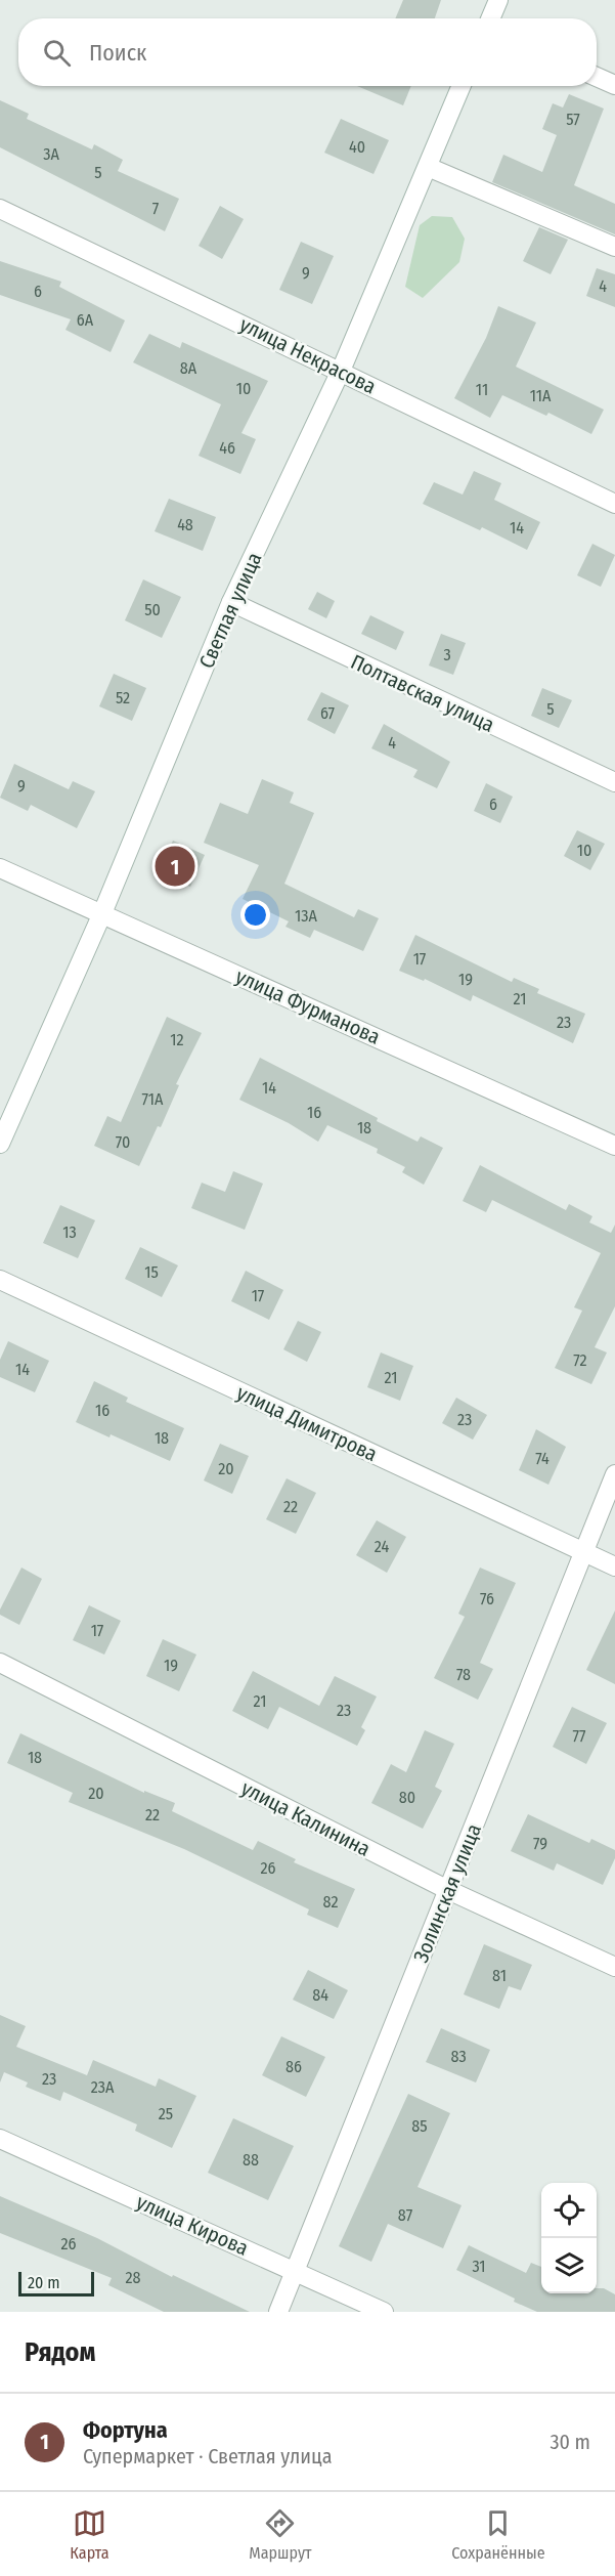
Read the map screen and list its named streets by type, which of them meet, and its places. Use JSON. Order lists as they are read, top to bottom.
{
  "streets": {
    "street": [
      "улица Некрасова",
      "Светлая улица",
      "Полтавская улица",
      "улица Фурманова",
      "улица Димитрова",
      "улица Калинина",
      "Золинская улица",
      "улица Кирова"
    ]
  },
  "crossings": [
    ["улица Некрасова", "Светлая улица"],
    ["Светлая улица", "Полтавская улица"],
    ["Светлая улица", "улица Фурманова"],
    ["улица Димитрова", "Золинская улица"],
    ["улица Калинина", "Золинская улица"],
    ["Золинская улица", "улица Кирова"]
  ],
  "house_numbers": [
    "57",
    "40",
    "3А",
    "5",
    "7",
    "9",
    "4",
    "6",
    "6А",
    "8А",
    "10",
    "11",
    "11А",
    "46",
    "48",
    "14",
    "50",
    "3",
    "52",
    "5",
    "67",
    "4",
    "9",
    "6",
    "10",
    "13А",
    "17",
    "19",
    "21",
    "23",
    "12",
    "14",
    "71А",
    "16",
    "18",
    "70",
    "13",
    "15",
    "17",
    "72",
    "14",
    "21",
    "16",
    "23",
    "18",
    "74",
    "20",
    "22",
    "24",
    "76",
    "17",
    "19",
    "78",
    "21",
    "23",
    "77",
    "18",
    "20",
    "80",
    "22",
    "79",
    "26",
    "82",
    "81",
    "84",
    "83",
    "86",
    "23",
    "23А",
    "25",
    "85",
    "88",
    "87",
    "26",
    "31",
    "28"
  ],
  "scale_bar": "20 m",
  "page": {
    "search": "Поиск",
    "pins": "1",
    "scale": "20 m",
    "heading": "Рядом",
    "list": [
      {
        "mark": "1",
        "name": "Фортуна",
        "note": "Супермаркет · Светлая улица",
        "value": "30 m"
      }
    ],
    "nav": ["Карта", "Маршрут", "Сохранённые"]
  }
}
